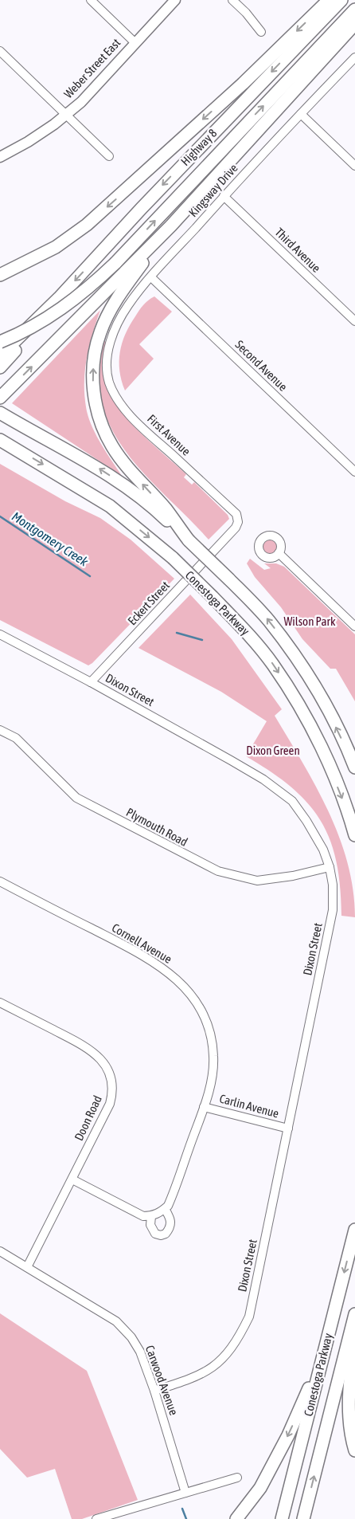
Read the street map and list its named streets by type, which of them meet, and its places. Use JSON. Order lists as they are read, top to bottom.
{
  "streets": {
    "highway": ["Highway 8", "Conestoga Parkway"],
    "main road": ["Weber Street East"],
    "street": [
      "Kingsway Drive",
      "Third Avenue",
      "Second Avenue",
      "First Avenue",
      "Eckert Street",
      "Dixon Street",
      "Plymouth Road",
      "Cornell Avenue",
      "Carlin Avenue",
      "Doon Road",
      "Carwood Avenue"
    ]
  },
  "crossings": [
    ["Kingsway Drive", "Third Avenue"],
    ["Kingsway Drive", "Second Avenue"],
    ["Kingsway Drive", "First Avenue"],
    ["First Avenue", "Eckert Street"],
    ["Eckert Street", "Dixon Street"],
    ["Dixon Street", "Plymouth Road"],
    ["Dixon Street", "Carlin Avenue"],
    ["Dixon Street", "Carwood Avenue"],
    ["Cornell Avenue", "Carlin Avenue"],
    ["Doon Road", "Carwood Avenue"]
  ],
  "water": ["Montgomery Creek"],
  "parks": ["Wilson Park", "Dixon Green"]
}
